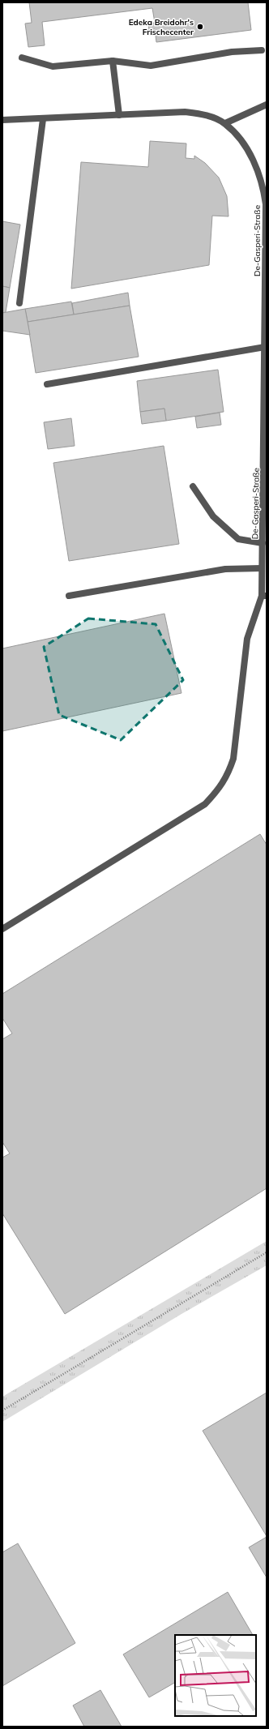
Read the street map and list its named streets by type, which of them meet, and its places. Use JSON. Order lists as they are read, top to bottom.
{
  "streets": {
    "street": ["De-Gasperi-Straße"]
  },
  "places": ["Edeka Breidohr's Frischecenter"]
}
